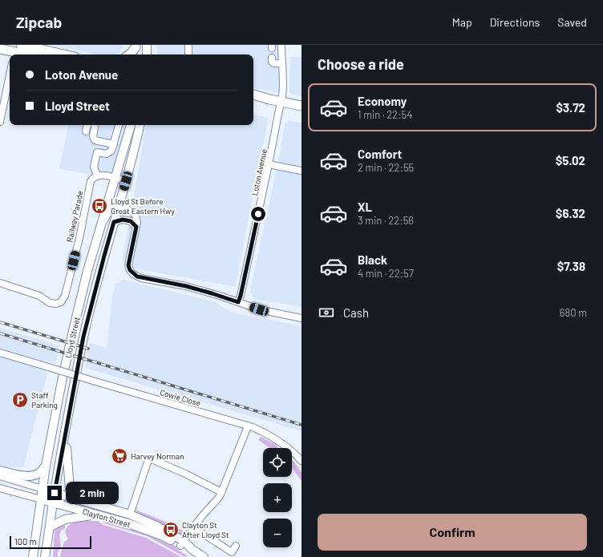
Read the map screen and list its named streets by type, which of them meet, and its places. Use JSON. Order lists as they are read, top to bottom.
{
  "streets": {
    "main road": ["Lloyd Street", "Clayton Street"],
    "street": ["Loton Avenue", "Railway Parade", "Cowie Close"]
  },
  "crossings": [
    ["Lloyd Street", "Clayton Street"]
  ],
  "places": {
    "bus stop": ["Lloyd St Before Great Eastern Hwy", "Clayton St After Lloyd St"],
    "parking": ["Staff Parking"],
    "supermarket": ["Harvey Norman"]
  },
  "scale_bar": "100 m",
  "page": {
    "header": "Zipcab",
    "nav": ["Map", "Directions", "Saved"],
    "heading": "Choose a ride",
    "banner": ["Loton Avenue", "Lloyd Street"],
    "list": [
      {
        "name": "Economy",
        "note": "1 min · 22:54",
        "value": "$3.72"
      },
      {
        "name": "Comfort",
        "note": "2 min · 22:55",
        "value": "$5.02"
      },
      {
        "name": "XL",
        "note": "3 min · 22:56",
        "value": "$6.32"
      },
      {
        "name": "Black",
        "note": "4 min · 22:57",
        "value": "$7.38"
      }
    ],
    "pay": ["Cash", "680 m"],
    "map_buttons": ["+", "−"],
    "bubble": "2 min",
    "buttons": "Confirm",
    "scale": "100 m"
  }
}
